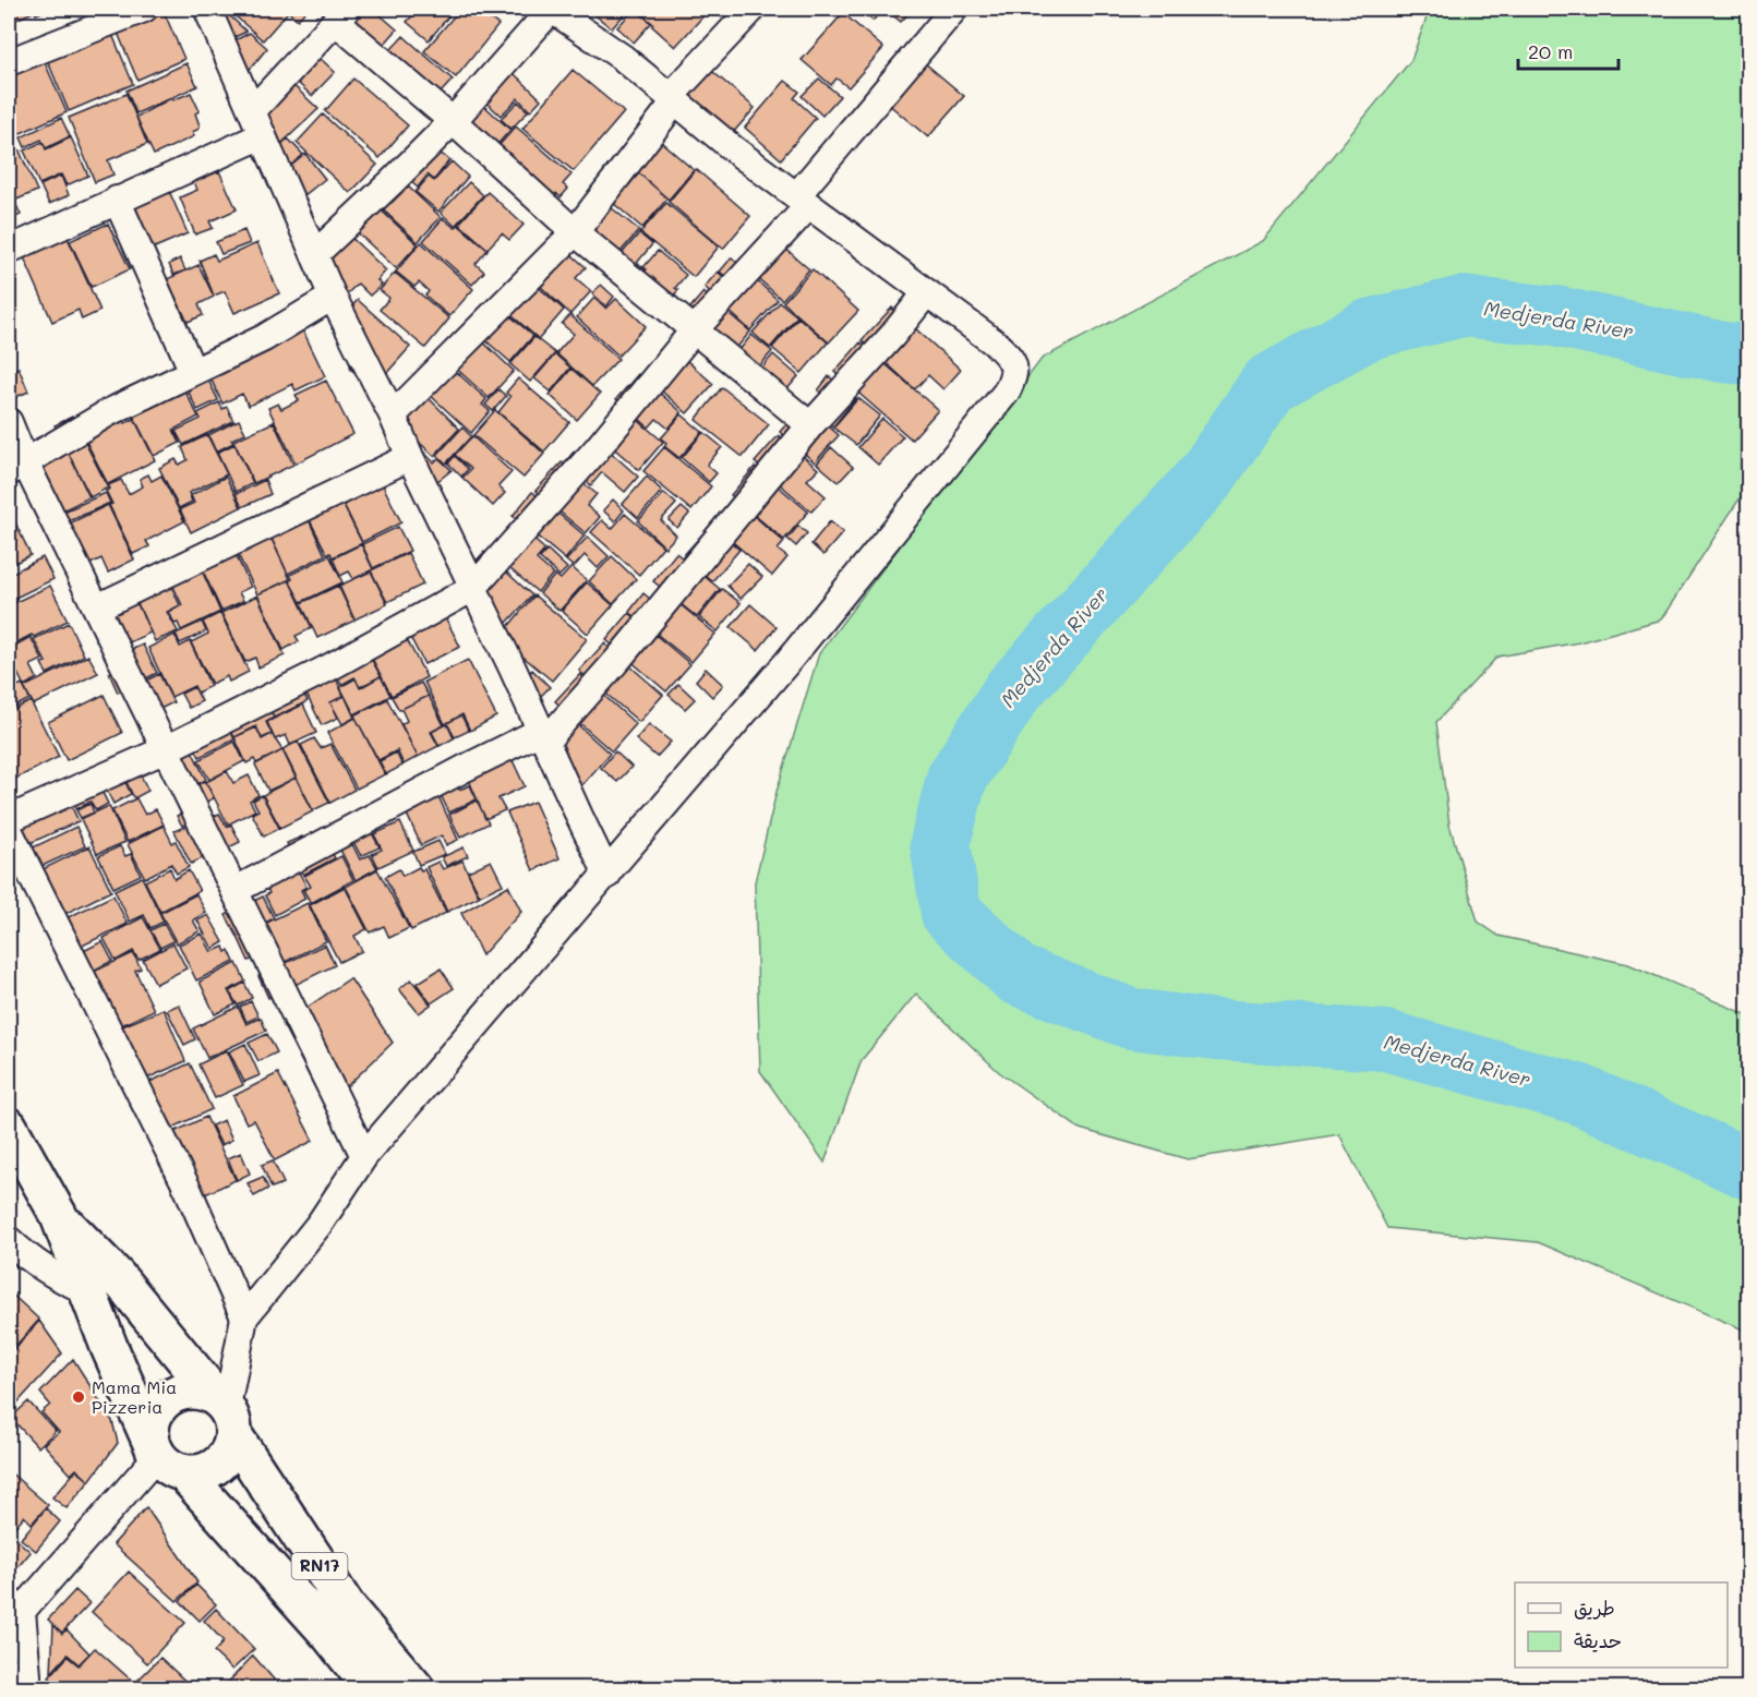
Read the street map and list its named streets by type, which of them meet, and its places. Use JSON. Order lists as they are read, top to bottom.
{
  "streets": {
    "main road": ["RN17"]
  },
  "water": ["Medjerda River"],
  "places": ["Mama Mia Pizzeria"],
  "legend": ["طريق", "حديقة"],
  "scale_bar": "20 m"
}
